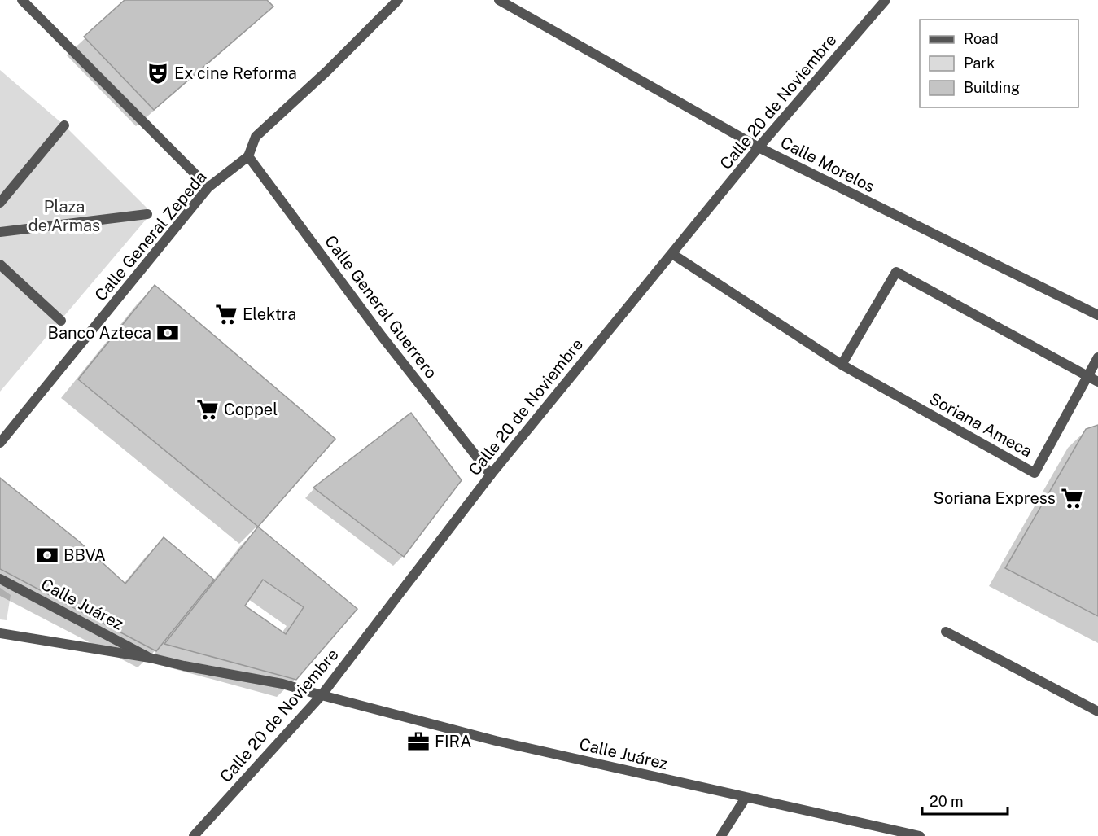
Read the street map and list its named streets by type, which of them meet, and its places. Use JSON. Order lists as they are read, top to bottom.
{
  "streets": {
    "street": [
      "Calle 20 de Noviembre",
      "Calle Morelos",
      "Calle General Zepeda",
      "Calle General Guerrero",
      "Soriana Ameca",
      "Calle Juárez"
    ]
  },
  "crossings": [
    ["Calle 20 de Noviembre", "Calle Morelos"],
    ["Calle 20 de Noviembre", "Calle General Guerrero"],
    ["Calle 20 de Noviembre", "Soriana Ameca"],
    ["Calle 20 de Noviembre", "Calle Juárez"],
    ["Calle General Zepeda", "Calle General Guerrero"]
  ],
  "parks": ["Plaza de Armas"],
  "places": {
    "theatre": ["Ex cine Reforma"],
    "supermarket": ["Elektra", "Coppel", "Soriana Express"],
    "bank": ["Banco Azteca", "BBVA"],
    "office": ["FIRA"]
  },
  "legend": ["Road", "Park", "Building"],
  "scale_bar": "20 m"
}
